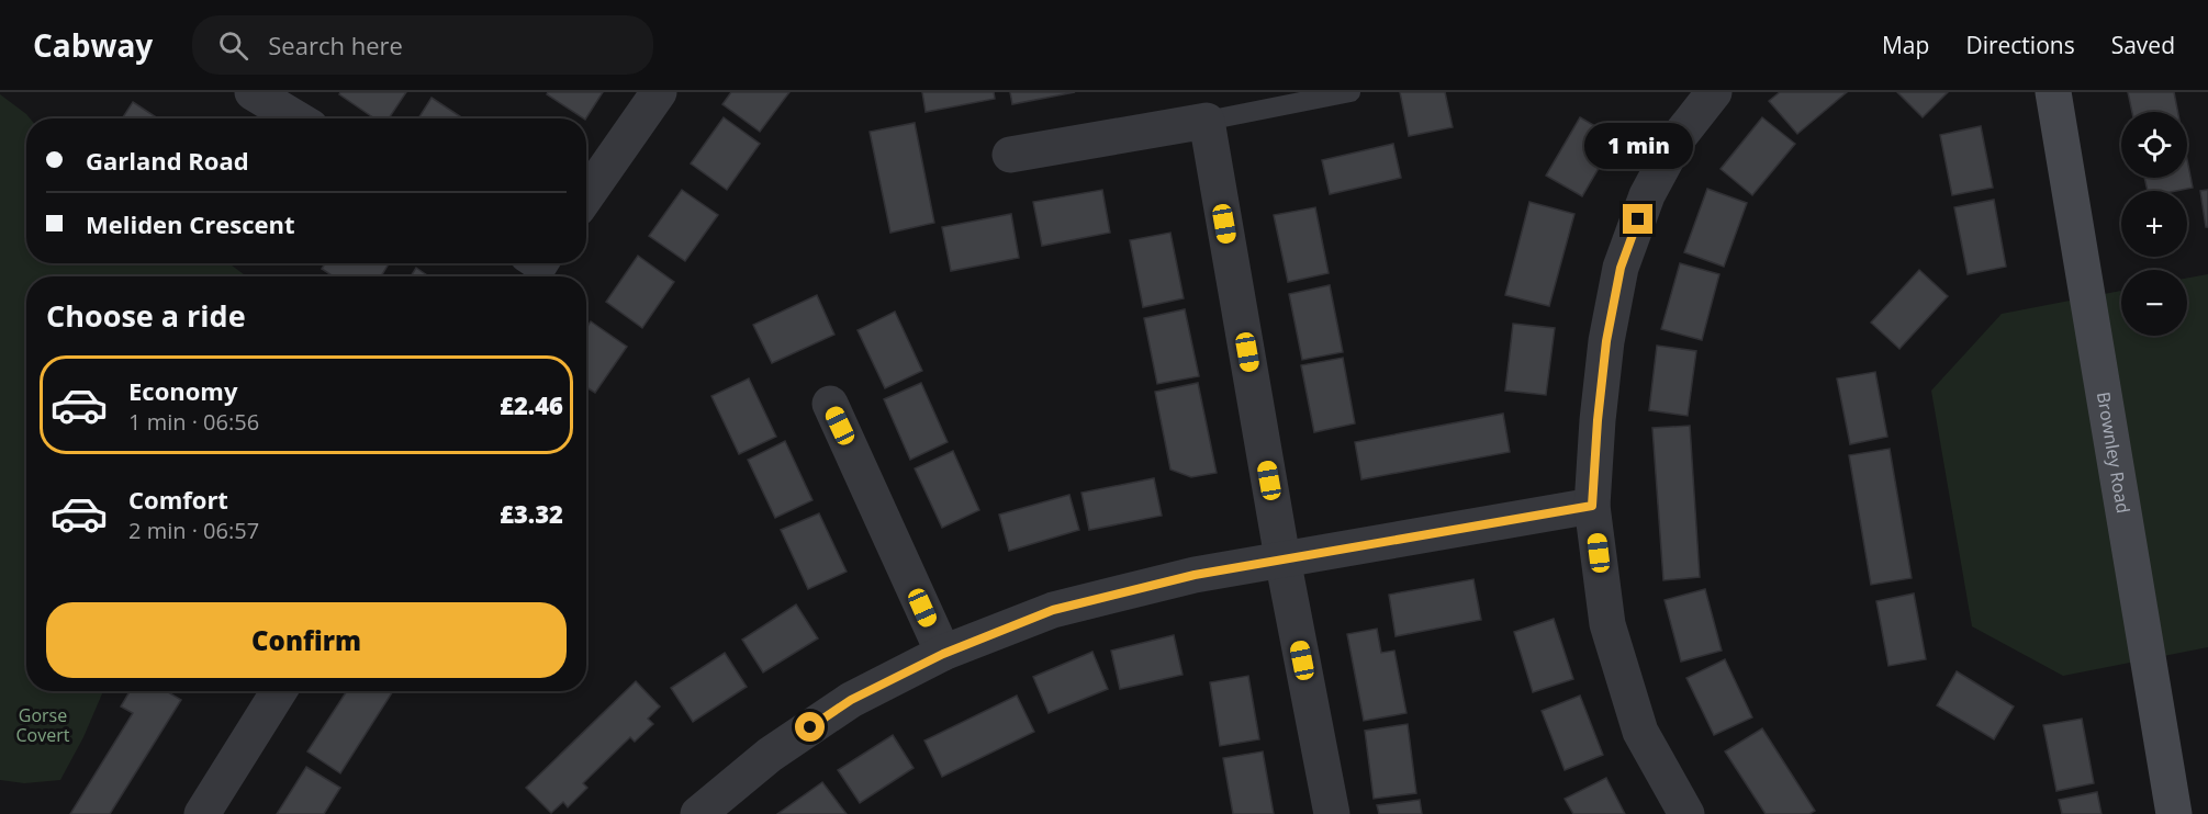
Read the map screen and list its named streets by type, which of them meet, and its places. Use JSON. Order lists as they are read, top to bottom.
{
  "streets": {
    "street": ["Brownley Road"]
  },
  "parks": ["Gorse Covert"],
  "page": {
    "header": "Cabway",
    "search": "Search here",
    "nav": ["Map", "Directions", "Saved"],
    "map_buttons": ["+", "−"],
    "banner": ["Garland Road", "Meliden Crescent"],
    "bubble": "1 min",
    "heading": "Choose a ride",
    "list": [
      {
        "name": "Economy",
        "note": "1 min · 06:56",
        "value": "£2.46"
      },
      {
        "name": "Comfort",
        "note": "2 min · 06:57",
        "value": "£3.32"
      }
    ],
    "buttons": "Confirm"
  }
}
